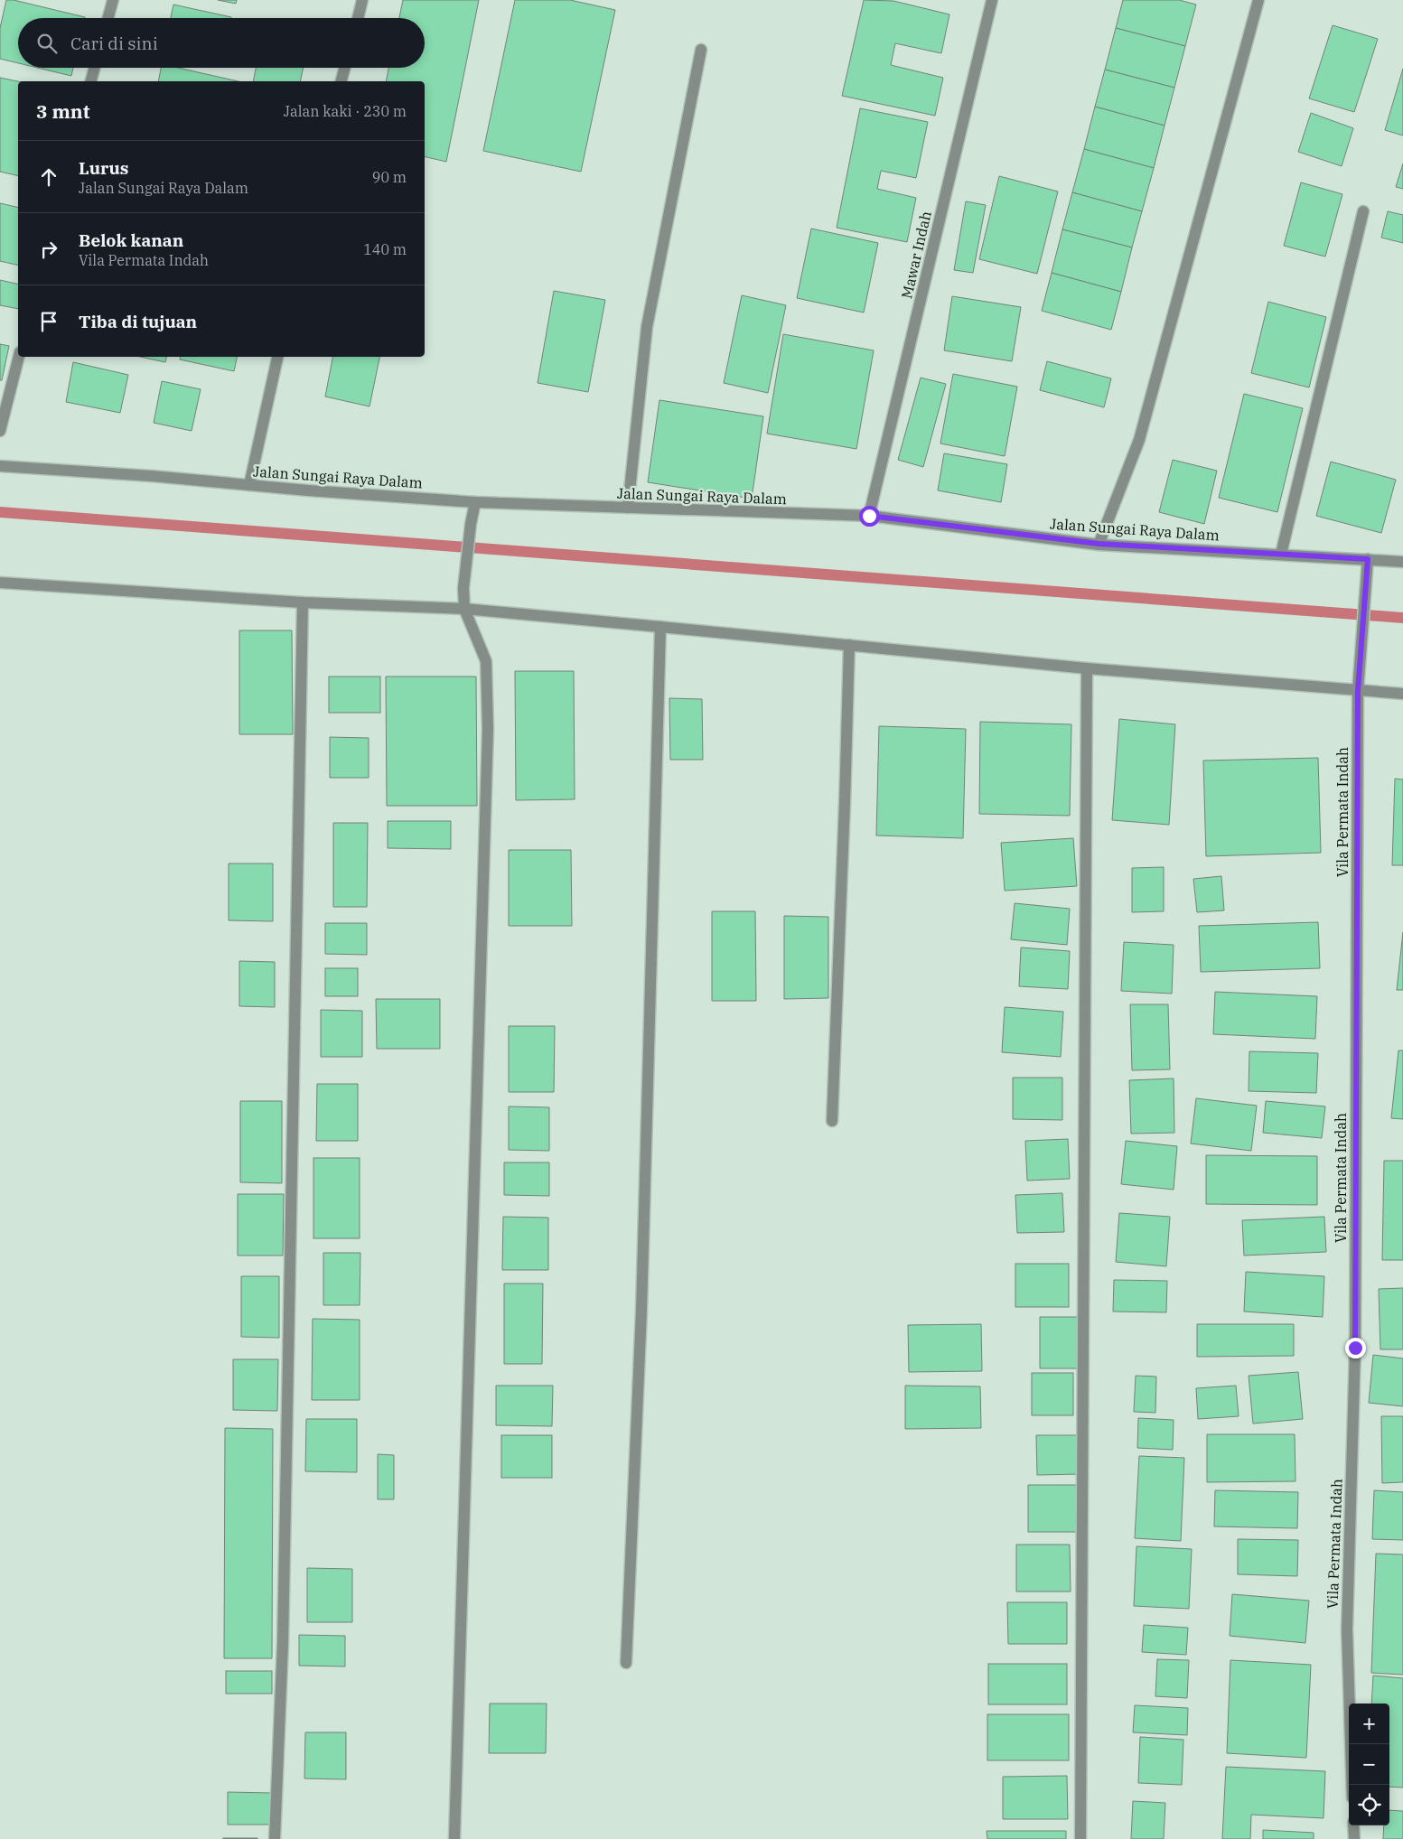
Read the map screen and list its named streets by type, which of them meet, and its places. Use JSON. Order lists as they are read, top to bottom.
{
  "streets": {
    "street": ["Mawar Indah", "Jalan Sungai Raya Dalam", "Vila Permata Indah"]
  },
  "crossings": [
    ["Mawar Indah", "Jalan Sungai Raya Dalam"],
    ["Jalan Sungai Raya Dalam", "Vila Permata Indah"]
  ],
  "page": {
    "search": "Cari di sini",
    "heading": ["3 mnt", "Jalan kaki · 230 m"],
    "list": [
      ["Lurus", "Jalan Sungai Raya Dalam", "90 m"],
      ["Belok kanan", "Vila Permata Indah", "140 m"],
      "Tiba di tujuan"
    ],
    "map_buttons": ["+", "−"]
  }
}
